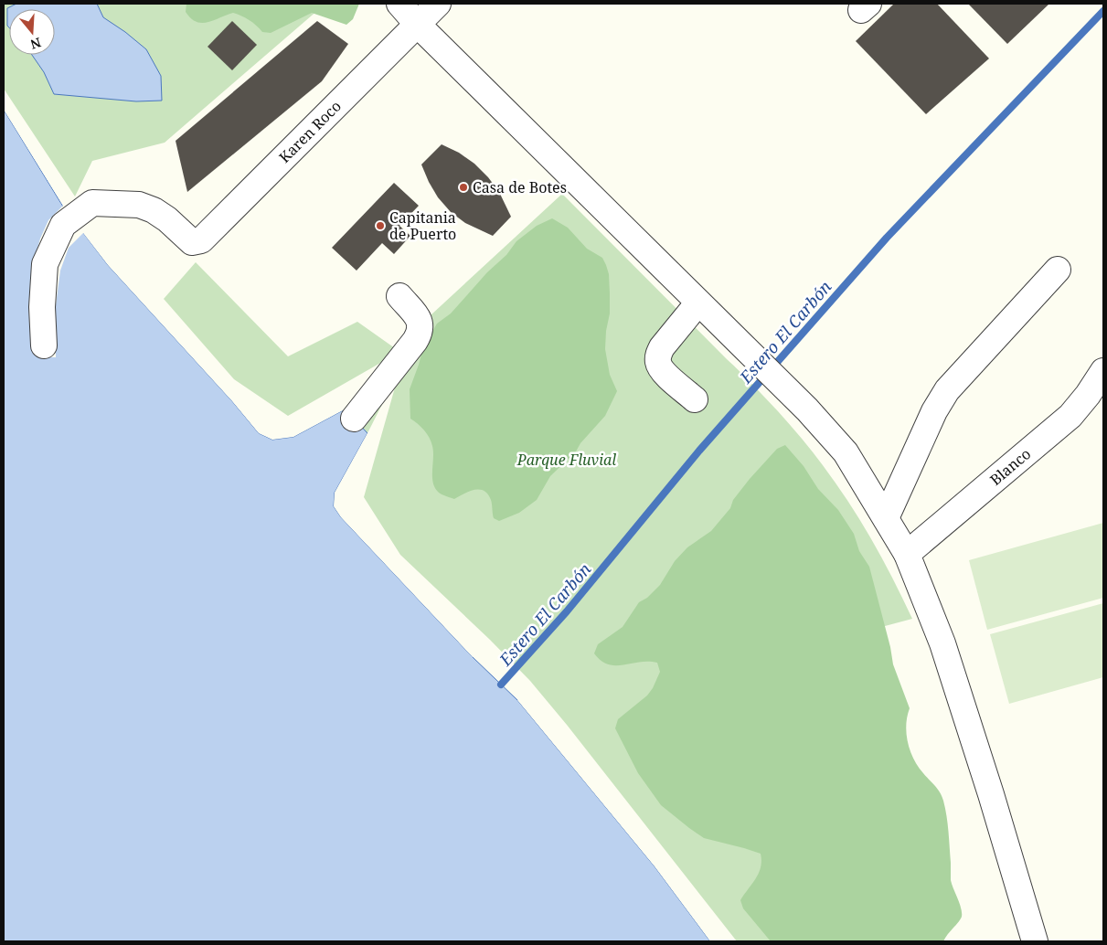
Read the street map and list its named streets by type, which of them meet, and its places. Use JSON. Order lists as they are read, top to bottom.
{
  "streets": {
    "street": ["Karen Roco", "Blanco"]
  },
  "water": ["Estero El Carbón"],
  "parks": ["Parque Fluvial"],
  "places": ["Casa de Botes", "Capitania de Puerto"],
  "north": "bottom"
}
